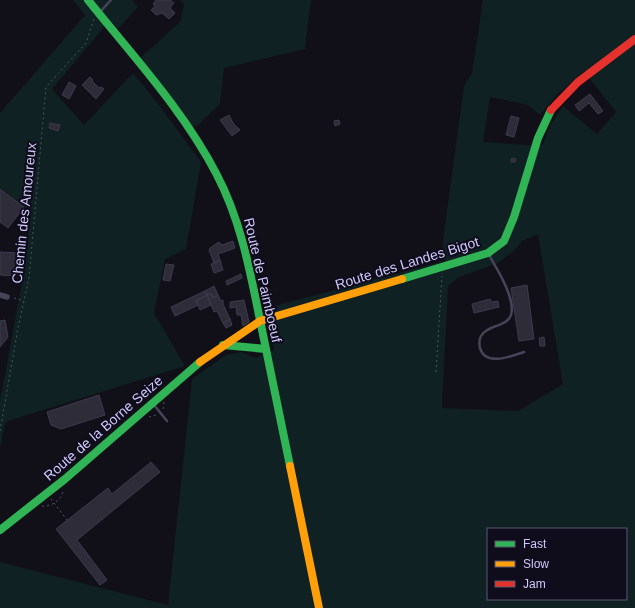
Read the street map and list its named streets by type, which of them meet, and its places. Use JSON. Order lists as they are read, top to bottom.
{
  "streets": {
    "street": ["Route des Landes Bigot", "Route de Paimboeuf", "Route de la Borne Seize"],
    "path": ["Chemin des Amoureux"]
  },
  "crossings": [
    ["Chemin des Amoureux", "Route de Paimboeuf"],
    ["Route des Landes Bigot", "Route de Paimboeuf"],
    ["Route des Landes Bigot", "Route de la Borne Seize"]
  ],
  "legend": ["Fast", "Slow", "Jam"]
}
